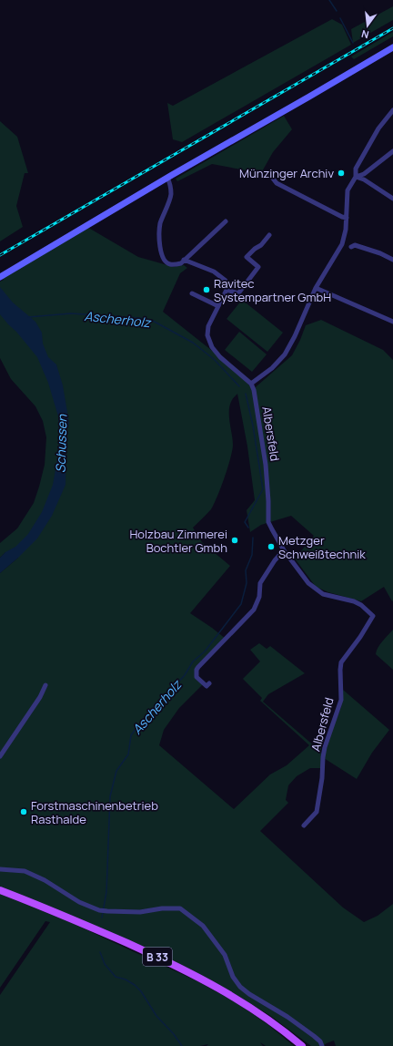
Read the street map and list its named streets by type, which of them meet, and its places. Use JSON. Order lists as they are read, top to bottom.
{
  "streets": {
    "main road": ["B 33"],
    "street": ["Albersfeld"]
  },
  "water": ["Ascherholz", "Schussen"],
  "places": [
    "Münzinger Archiv",
    "Ravitec Systempartner GmbH",
    "Holzbau Zimmerei Bochtler Gmbh",
    "Metzger Schweißtechnik",
    "Forstmaschinenbetrieb Rasthalde"
  ],
  "north": "bottom"
}
